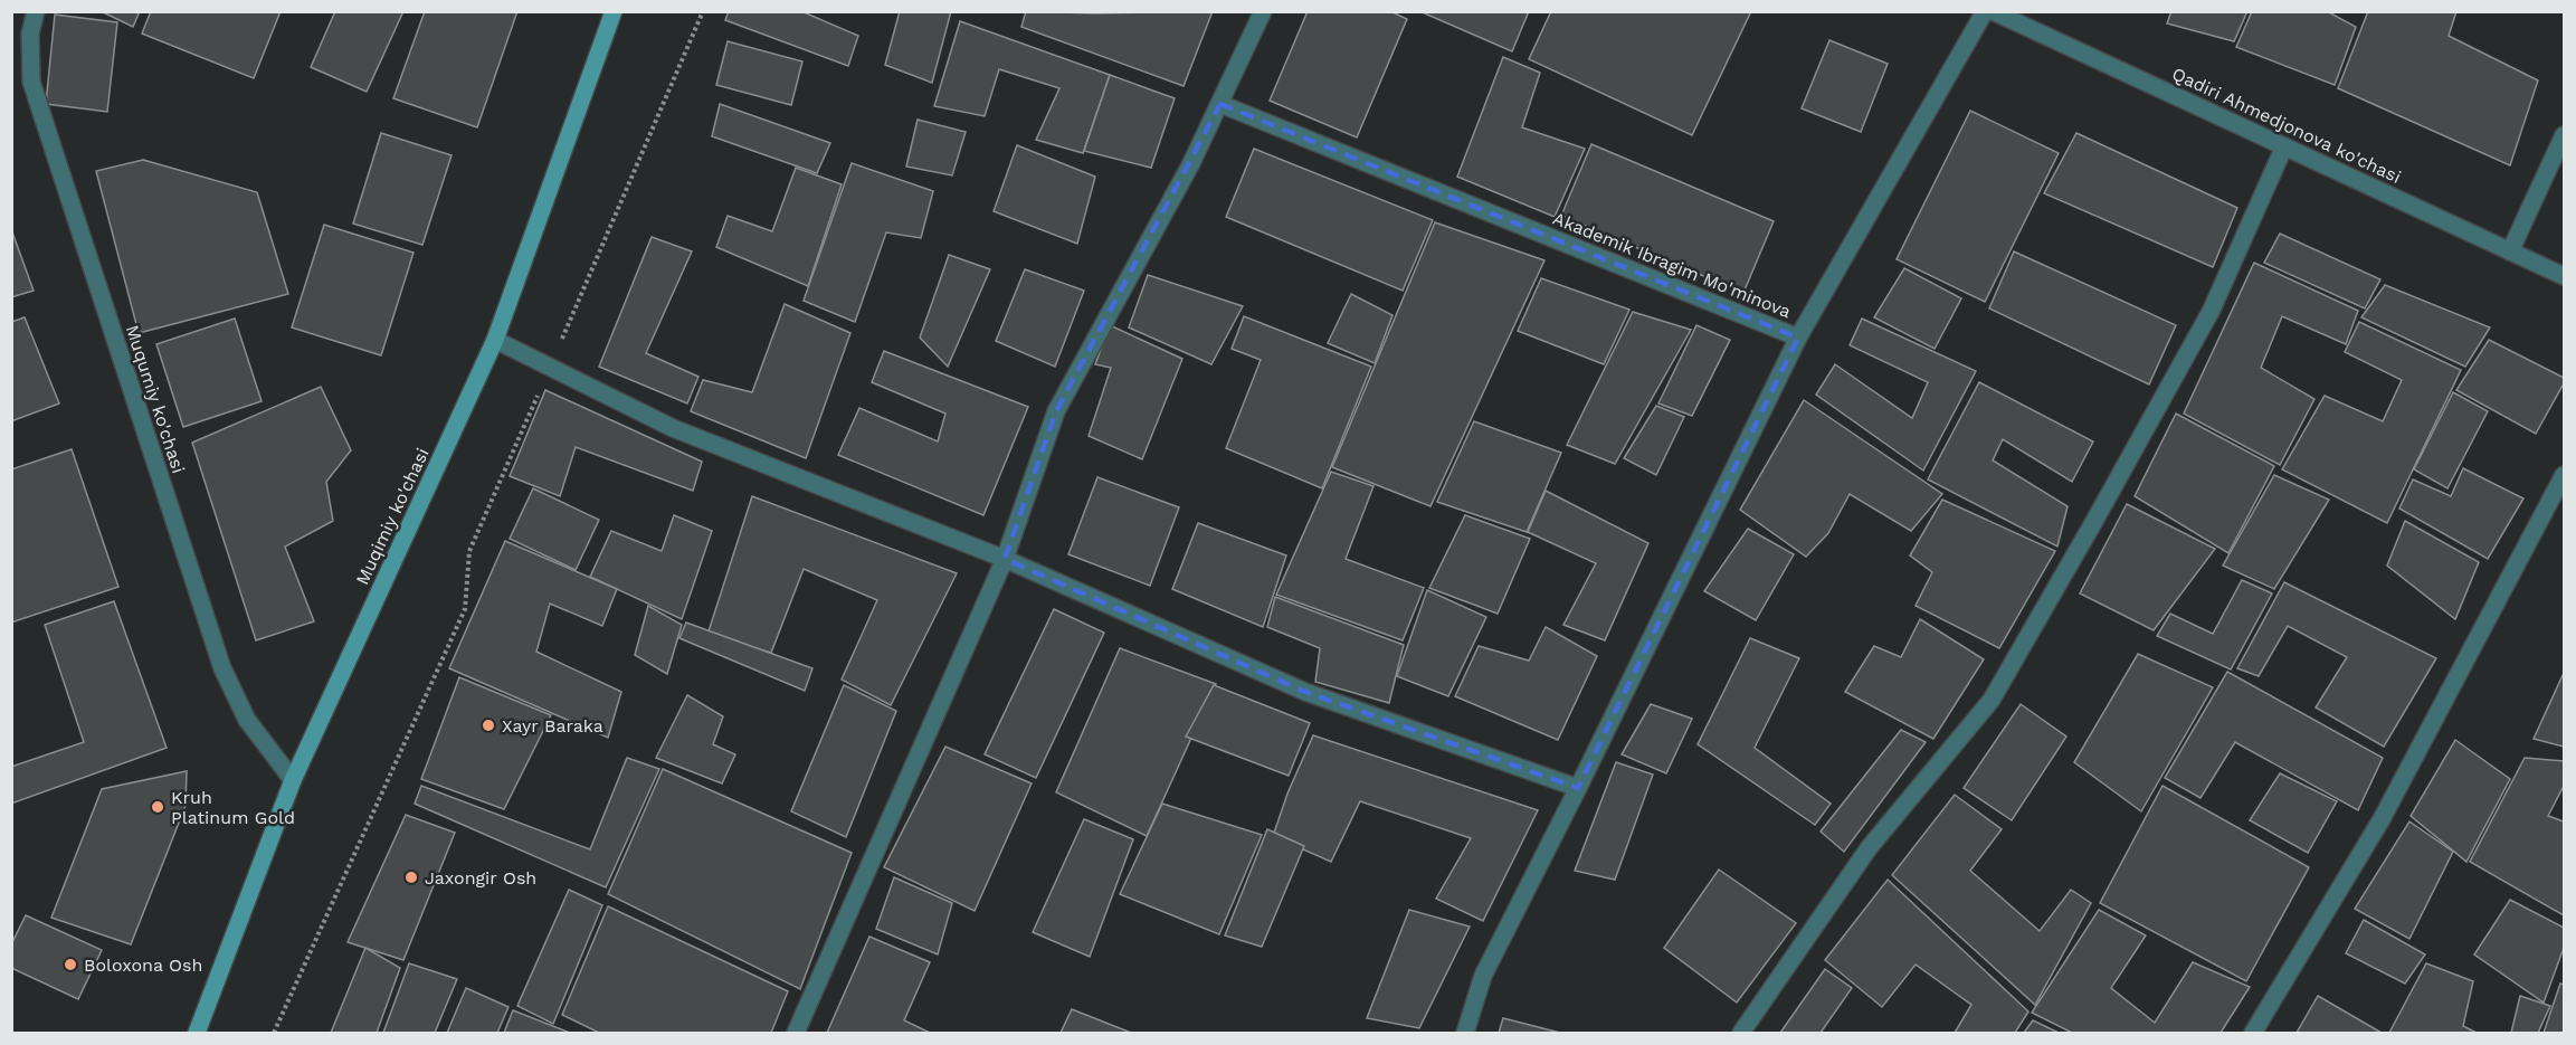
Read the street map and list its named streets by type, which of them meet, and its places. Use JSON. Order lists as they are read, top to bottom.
{
  "streets": {
    "main road": ["Muqimiy ko'chasi"],
    "street": ["Qadiri Ahmedjonova ko'chasi", "Akademik Ibragim Mo'minova", "Muqumiy ko'chasi"]
  },
  "crossings": [
    ["Muqumiy ko'chasi", "Muqimiy ko'chasi"]
  ],
  "places": [
    "Xayr Baraka",
    "Kruh Platinum Gold",
    "Jaxongir Osh",
    "Boloxona Osh"
  ]
}
